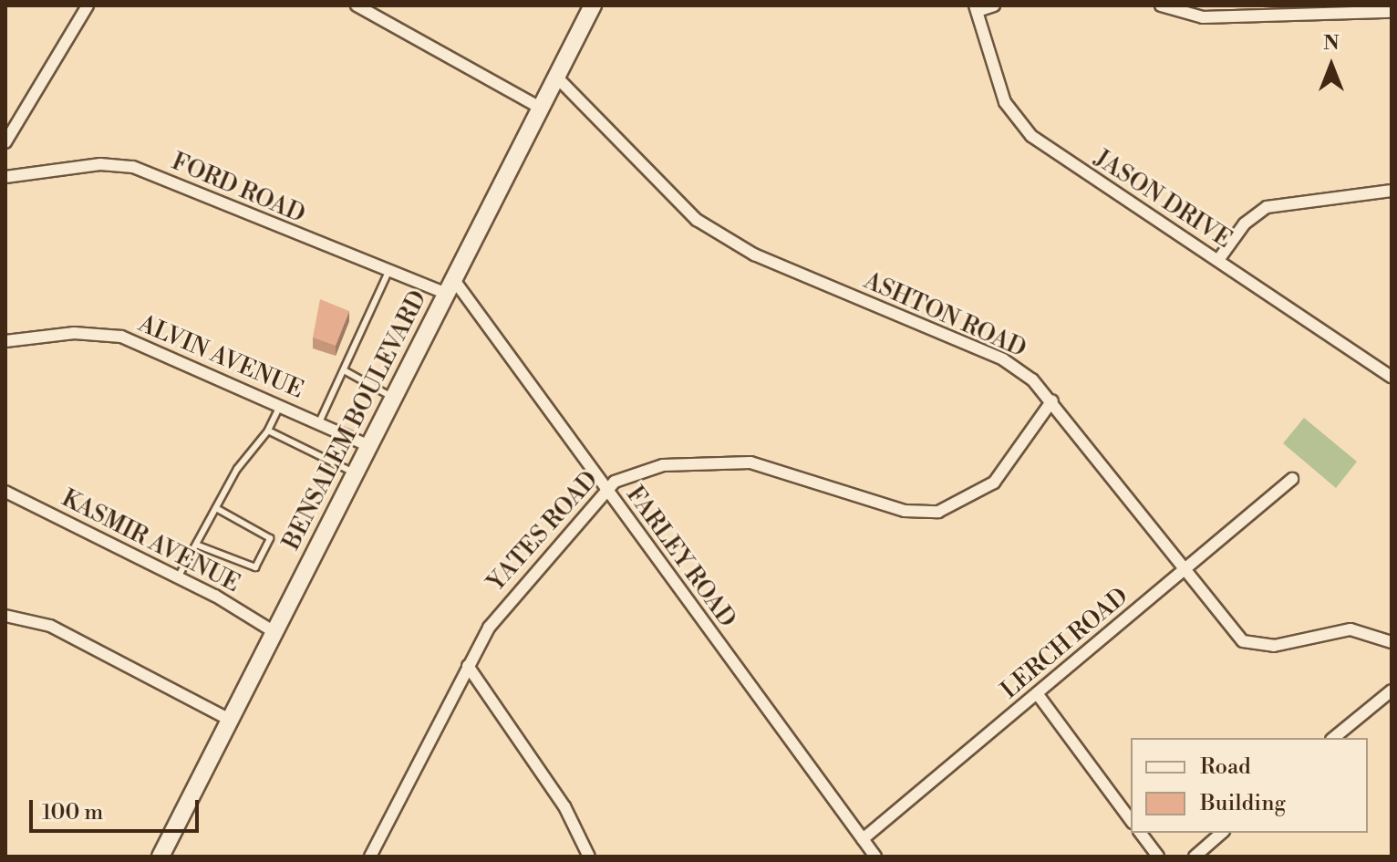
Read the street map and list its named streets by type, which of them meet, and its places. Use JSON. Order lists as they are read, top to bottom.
{
  "streets": {
    "main road": ["BENSALEM BOULEVARD"],
    "street": [
      "FORD ROAD",
      "JASON DRIVE",
      "ASHTON ROAD",
      "ALVIN AVENUE",
      "YATES ROAD",
      "KASMIR AVENUE",
      "FARLEY ROAD",
      "LERCH ROAD"
    ]
  },
  "crossings": [
    ["FORD ROAD", "BENSALEM BOULEVARD"],
    ["FORD ROAD", "FARLEY ROAD"],
    ["ASHTON ROAD", "BENSALEM BOULEVARD"],
    ["ASHTON ROAD", "YATES ROAD"],
    ["ASHTON ROAD", "LERCH ROAD"],
    ["ALVIN AVENUE", "BENSALEM BOULEVARD"],
    ["BENSALEM BOULEVARD", "KASMIR AVENUE"],
    ["BENSALEM BOULEVARD", "FARLEY ROAD"],
    ["YATES ROAD", "FARLEY ROAD"],
    ["FARLEY ROAD", "LERCH ROAD"]
  ],
  "legend": ["Road", "Building"],
  "scale_bar": "100 m",
  "north": "top"
}
